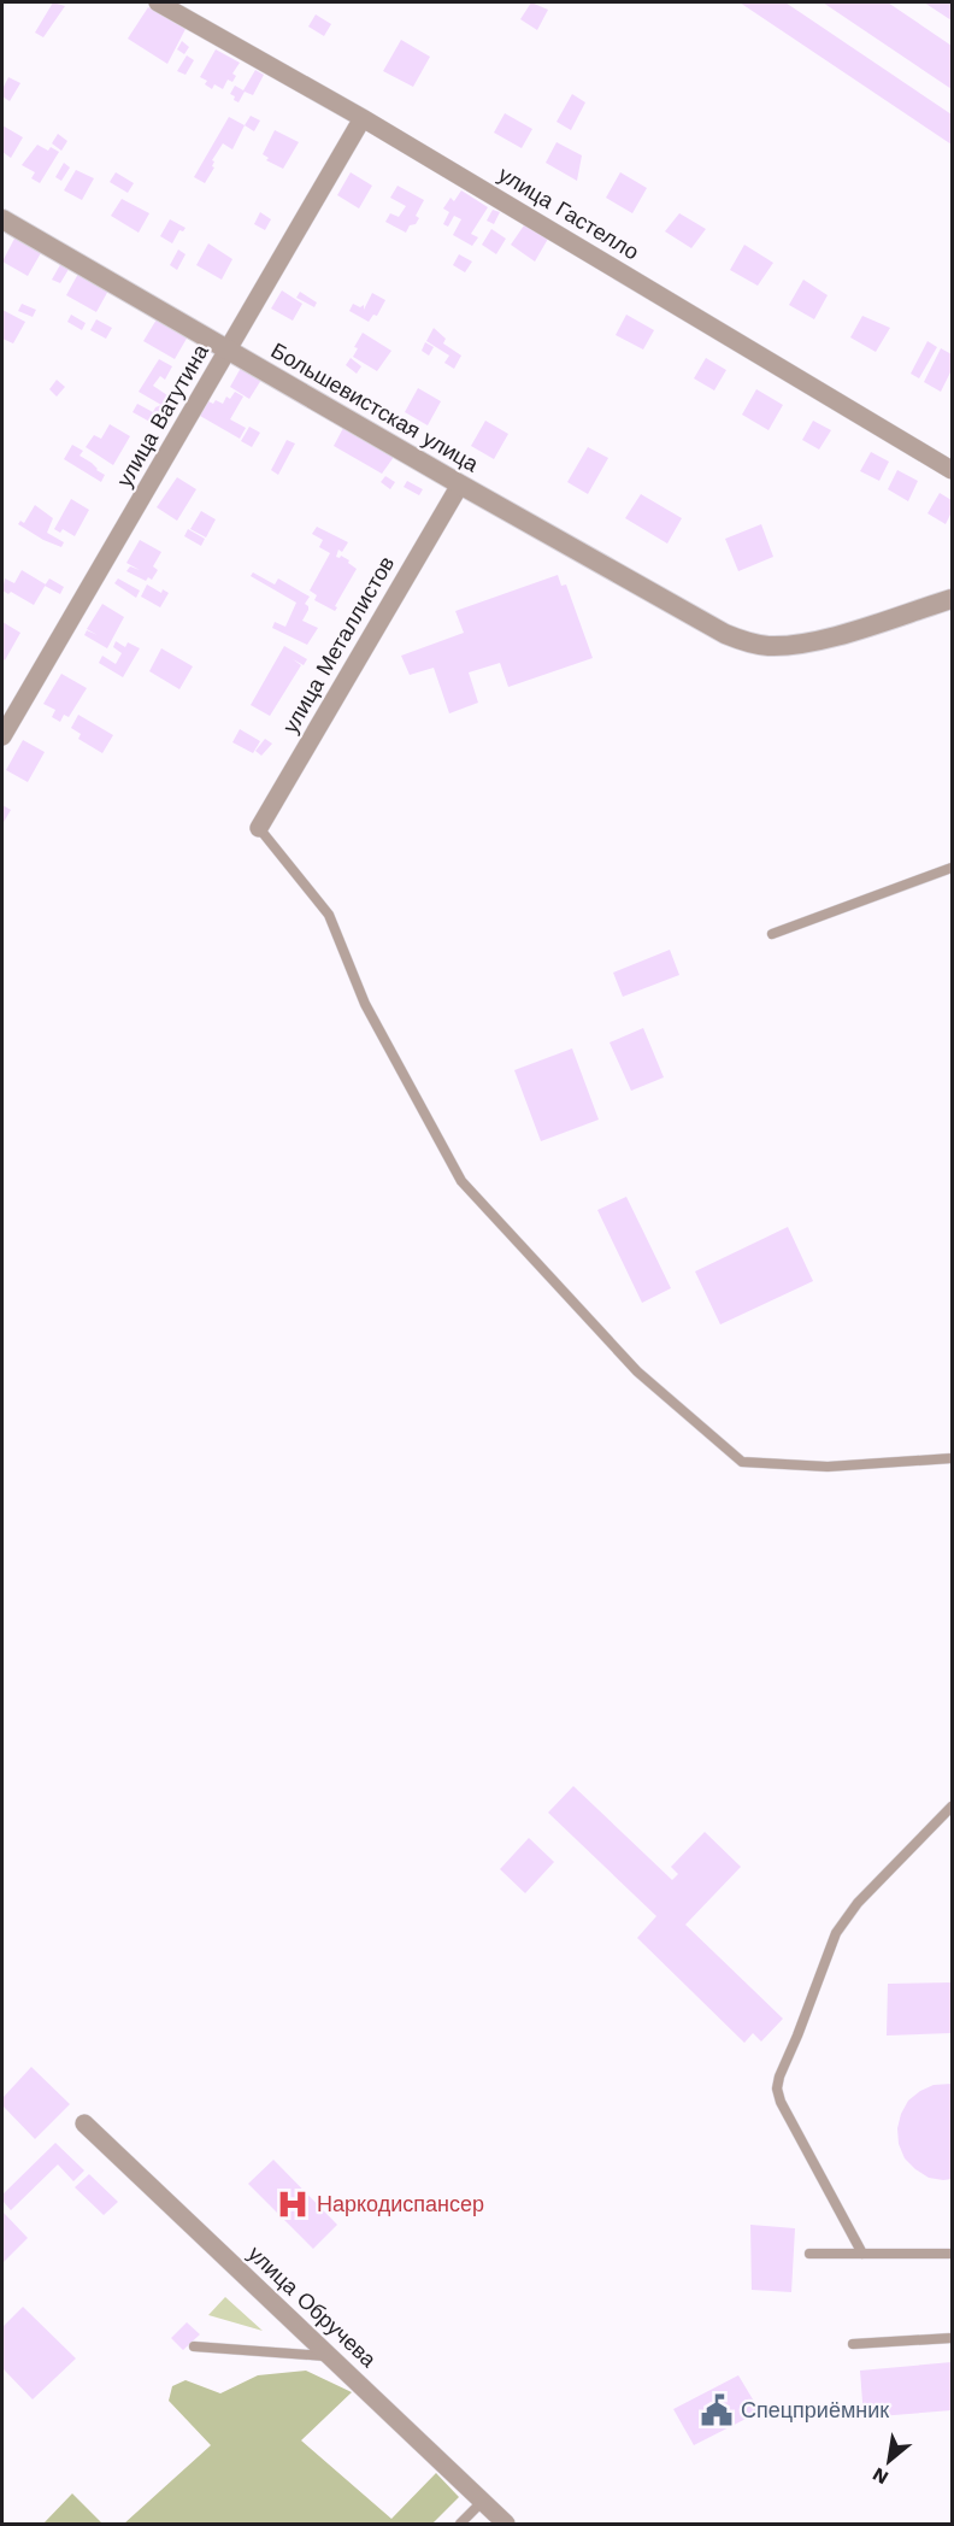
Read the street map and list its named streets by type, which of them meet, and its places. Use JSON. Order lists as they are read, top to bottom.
{
  "streets": {
    "street": [
      "улица Гастелло",
      "Большевистская улица",
      "улица Ватутина",
      "улица Металлистов",
      "улица Обручева"
    ]
  },
  "crossings": [
    ["улица Гастелло", "улица Ватутина"],
    ["Большевистская улица", "улица Ватутина"],
    ["Большевистская улица", "улица Металлистов"]
  ],
  "places": {
    "hospital": ["Наркодиспансер"],
    "public building": ["Спецприёмник"]
  },
  "north": "bottom left"
}
